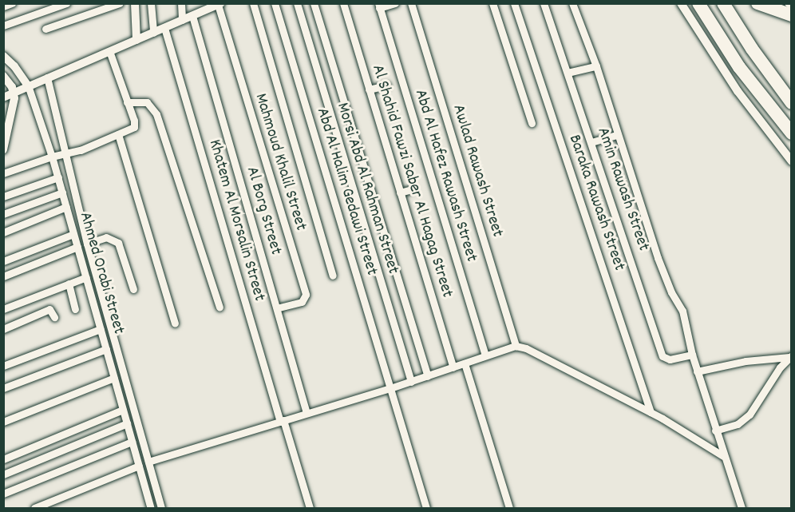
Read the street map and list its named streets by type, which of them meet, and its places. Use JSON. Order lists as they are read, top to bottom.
{
  "streets": {
    "street": [
      "Mahmoud Khalil Street",
      "Awlad Rawash Street",
      "Abd Al Hafez Rawash Street",
      "Al Shahid Fawzi Saber Al Hagag Street",
      "Morsi Abd Al Rahman Street",
      "Amin Rawash Street",
      "Abd Al Halim Gedawi Street",
      "Baraka Rawash Street",
      "Al Borg Street",
      "Khatem Al Morsalin Street",
      "Ahmed Orabi Street"
    ]
  },
  "crossings": [
    ["Mahmoud Khalil Street", "Al Borg Street"]
  ]
}
